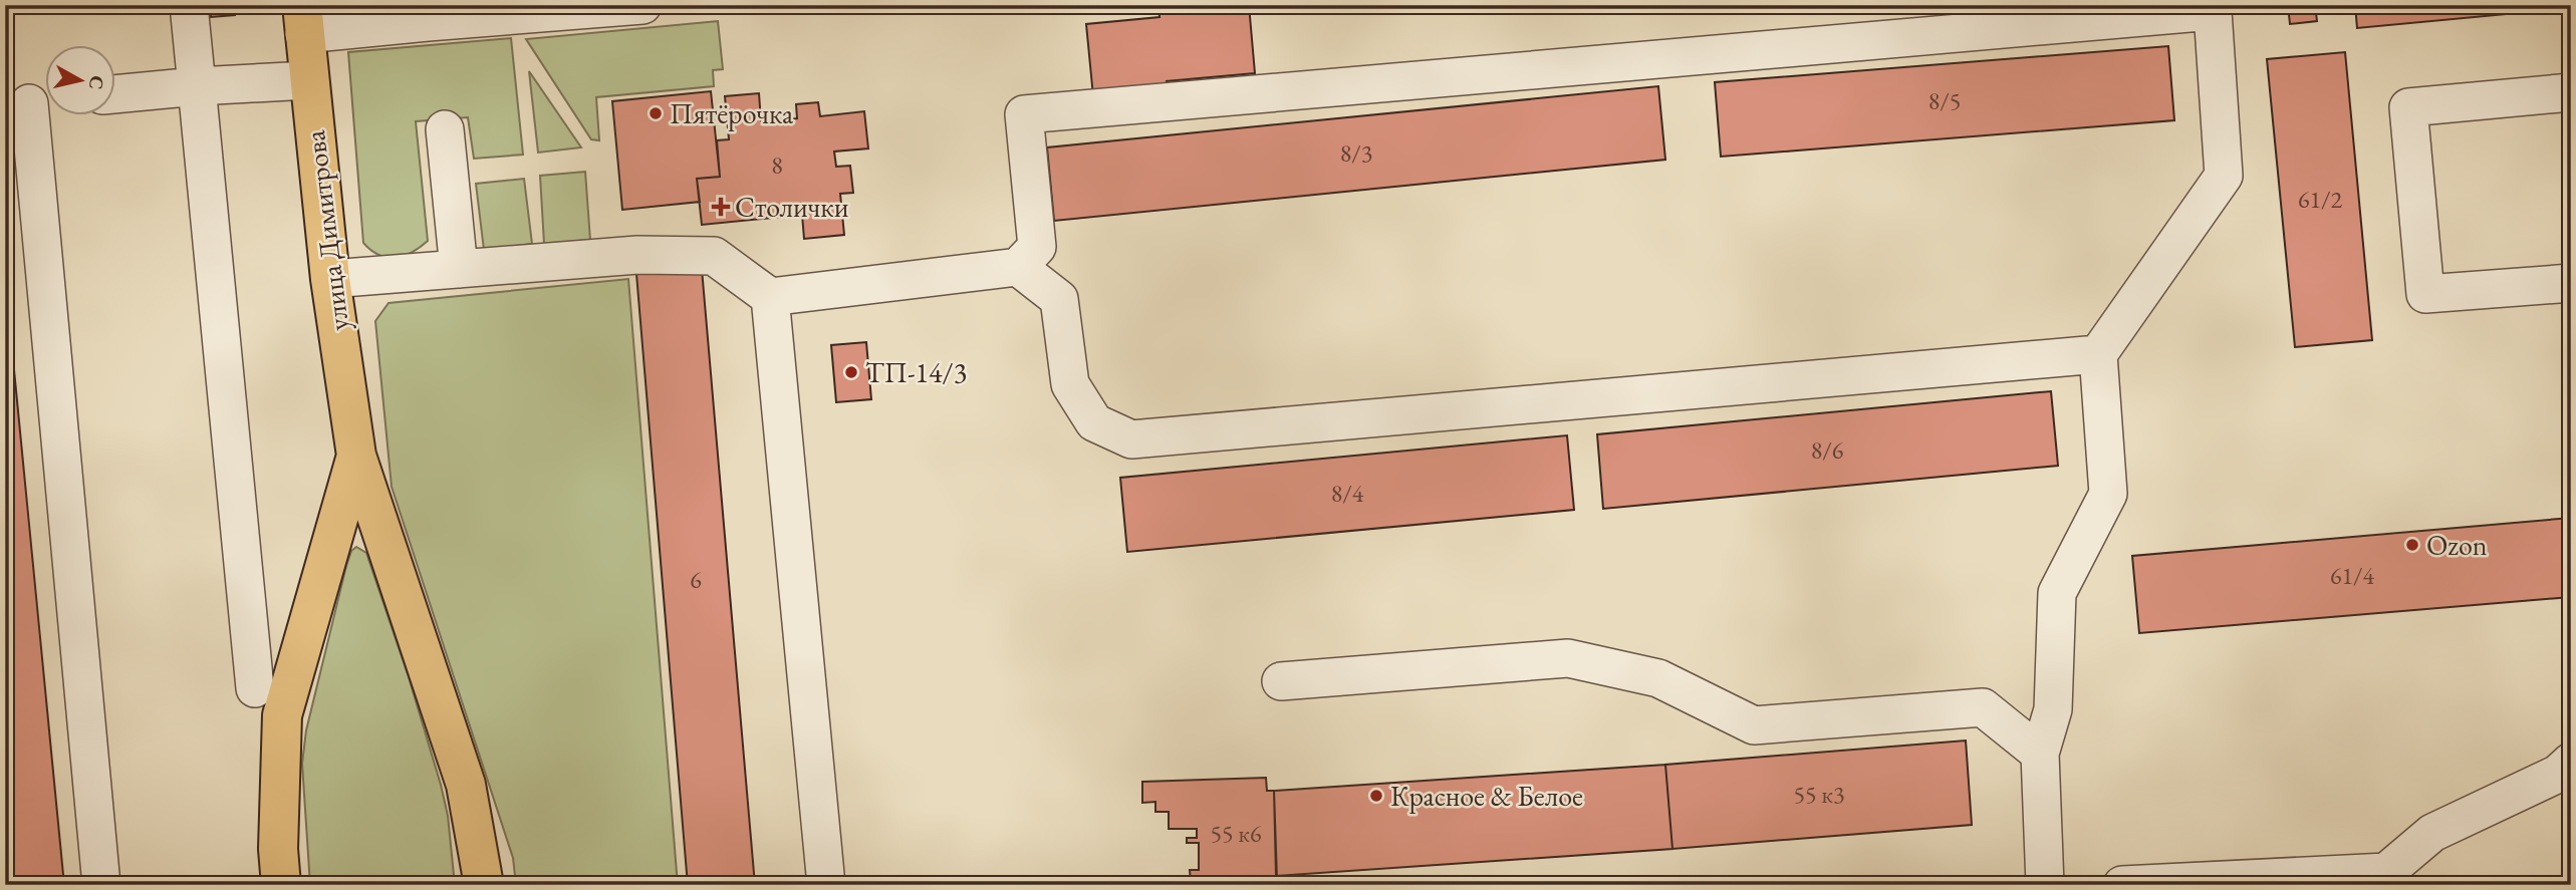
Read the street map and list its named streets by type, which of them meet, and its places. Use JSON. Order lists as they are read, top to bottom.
{
  "streets": {
    "main road": ["улица Димитрова"]
  },
  "places": {
    "other": [
      "Пятёрочка",
      "ТП-14/3",
      "Ozon",
      "Красное & Белое"
    ],
    "health": ["Столички"]
  },
  "house_numbers": [
    "8/5",
    "8/3",
    "8",
    "61/2",
    "8/6",
    "8/4",
    "61/4",
    "6",
    "55 к3",
    "55 к6"
  ],
  "north": "right"
}
